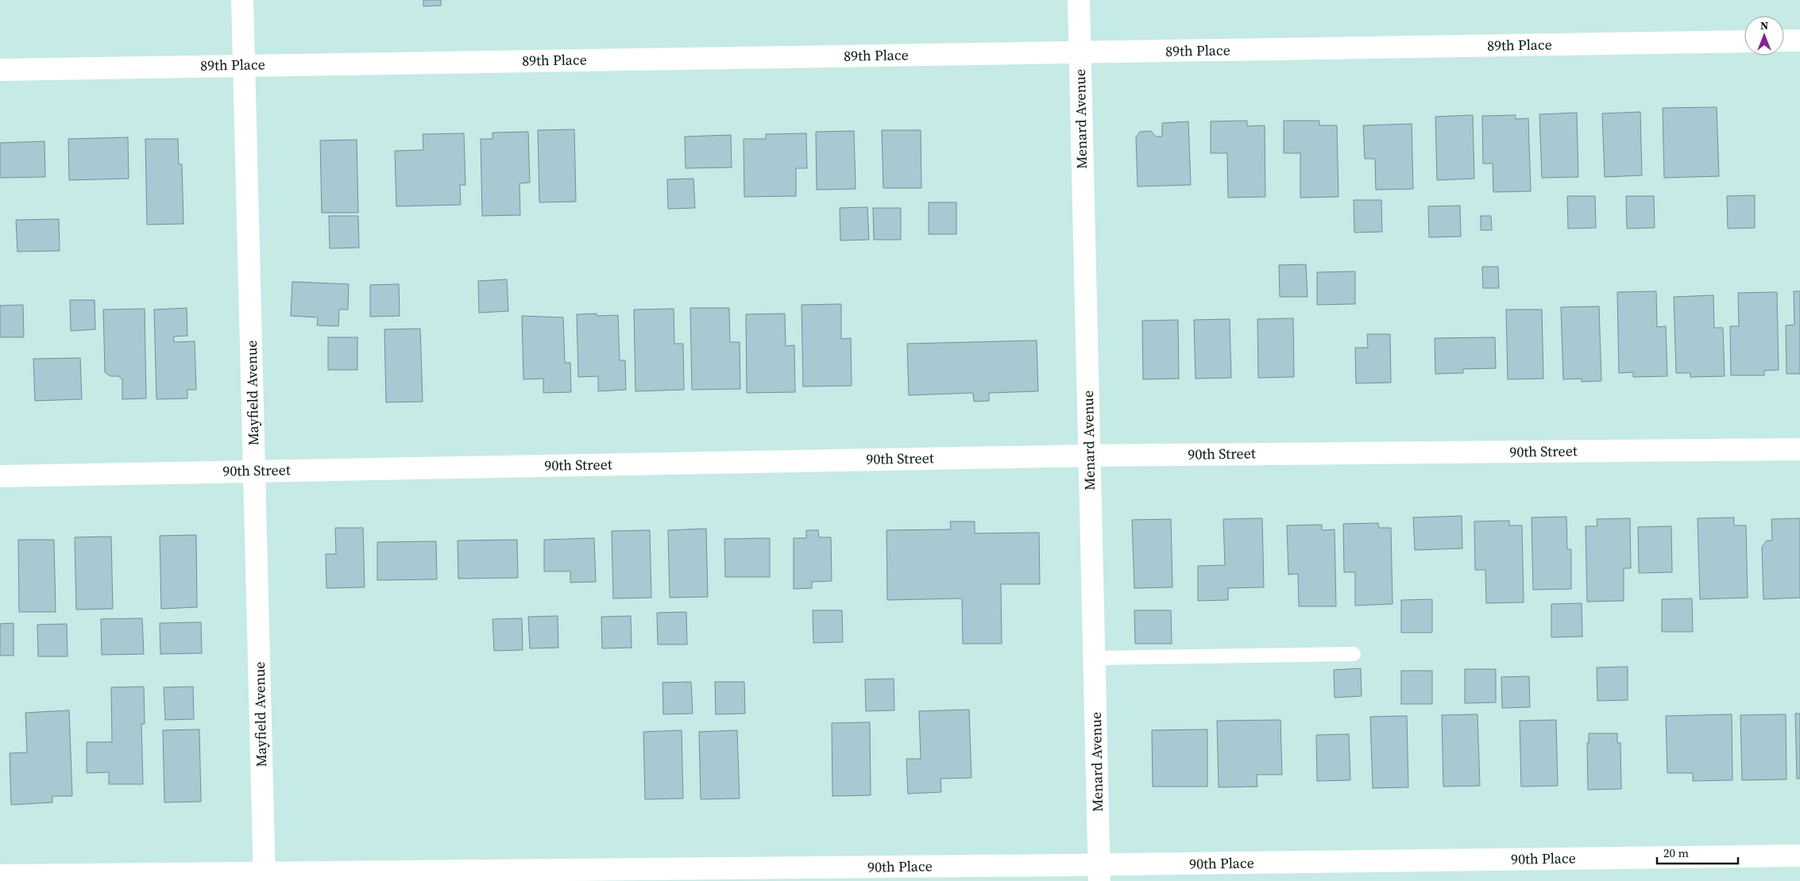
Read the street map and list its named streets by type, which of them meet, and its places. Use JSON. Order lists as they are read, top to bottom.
{
  "streets": {
    "street": [
      "89th Place",
      "Menard Avenue",
      "Mayfield Avenue",
      "90th Street",
      "90th Place"
    ]
  },
  "crossings": [
    ["89th Place", "Menard Avenue"],
    ["89th Place", "Mayfield Avenue"],
    ["Menard Avenue", "90th Street"],
    ["Menard Avenue", "90th Place"],
    ["Mayfield Avenue", "90th Street"],
    ["Mayfield Avenue", "90th Place"]
  ],
  "scale_bar": "20 m",
  "north": "top"
}
